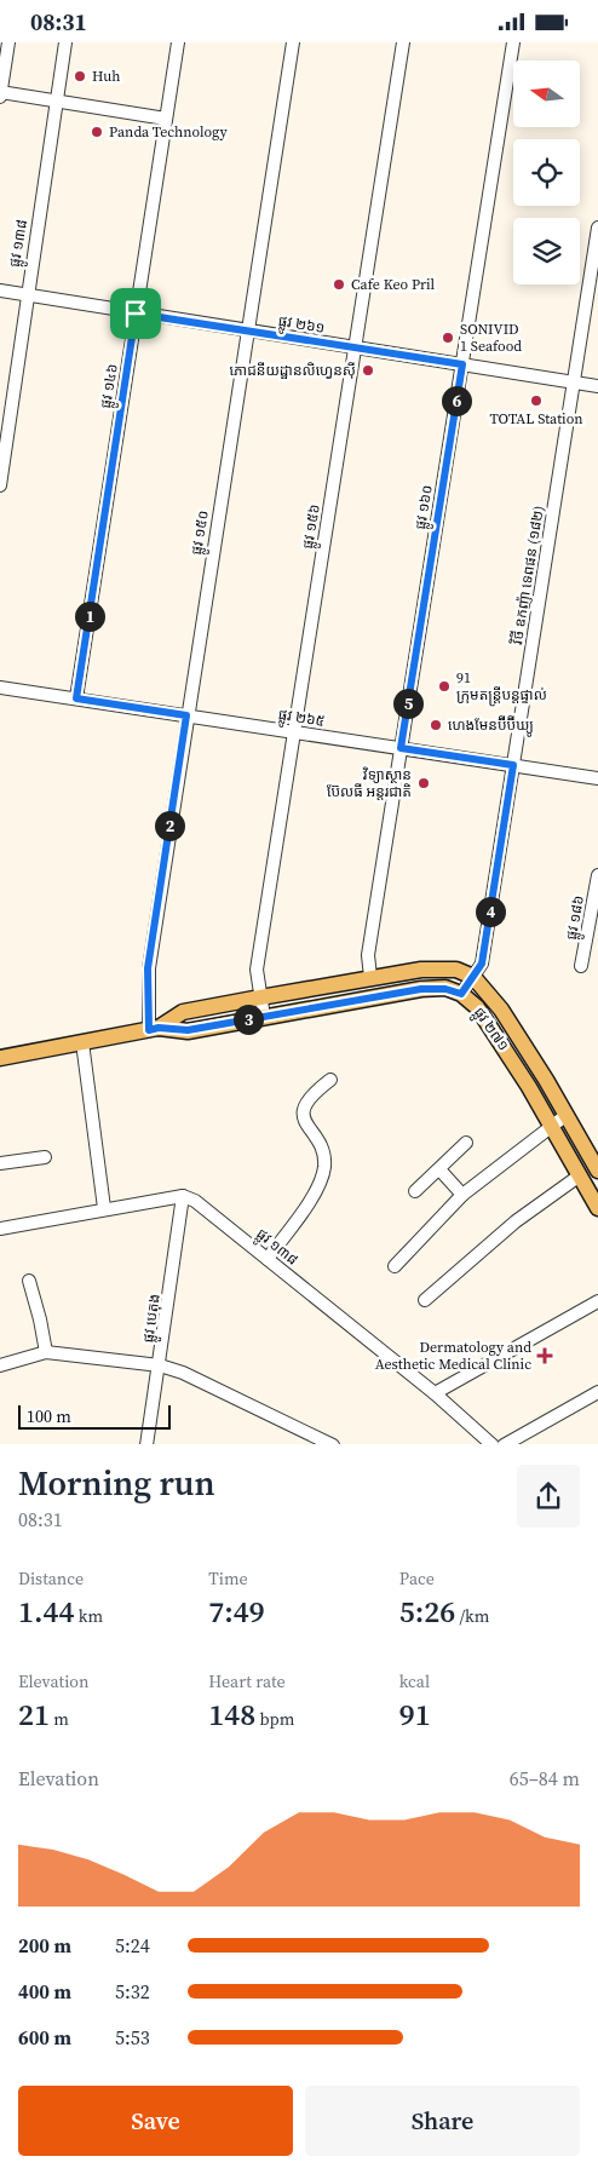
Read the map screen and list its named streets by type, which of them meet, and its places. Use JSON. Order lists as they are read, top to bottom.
{
  "streets": {
    "main road": ["ផ្លូវ ២៧១"],
    "street": [
      "ផ្លូវ ១៣៨",
      "ផ្លូវ ២៦១",
      "ផ្លូវ ១៤៦",
      "ផ្លូវ ១៦០",
      "ផ្លូវ ១៥៦",
      "ផ្លូវ ១៥០",
      "វិថី ឧកញ៉ា ទេពផន (១៨២)",
      "ផ្លូវ ២៦៥",
      "ផ្លូវ ១៨៦",
      "ផ្លូវ បេតុង"
    ]
  },
  "crossings": [
    ["ផ្លូវ ១៣៨", "ផ្លូវ ២៦១"],
    ["ផ្លូវ ១៣៨", "ផ្លូវ បេតុង"],
    ["ផ្លូវ ២៦១", "ផ្លូវ ១៤៦"],
    ["ផ្លូវ ២៦១", "ផ្លូវ ១៦០"],
    ["ផ្លូវ ២៦១", "ផ្លូវ ១៥៦"],
    ["ផ្លូវ ២៦១", "ផ្លូវ ១៥០"],
    ["ផ្លូវ ២៦១", "វិថី ឧកញ៉ា ទេពផន (១៨២)"],
    ["ផ្លូវ ១៤៦", "ផ្លូវ ២៦៥"],
    ["ផ្លូវ ១៦០", "ផ្លូវ ២៦៥"],
    ["ផ្លូវ ១៦០", "ផ្លូវ ២៧១"],
    ["ផ្លូវ ១៥៦", "ផ្លូវ ២៦៥"],
    ["ផ្លូវ ១៥៦", "ផ្លូវ ២៧១"],
    ["ផ្លូវ ១៥០", "ផ្លូវ ២៦៥"],
    ["ផ្លូវ ១៥០", "ផ្លូវ ២៧១"],
    ["វិថី ឧកញ៉ា ទេពផន (១៨២)", "ផ្លូវ ២៦៥"],
    ["វិថី ឧកញ៉ា ទេពផន (១៨២)", "ផ្លូវ ២៧១"]
  ],
  "places": {
    "other": [
      "Huh",
      "Panda Technology",
      "Cafe Keo Pril",
      "SONIVID 1 Seafood",
      "ភោជនីយដ្ឋានលិហ្វេនសុី",
      "TOTAL Station",
      "91 ក្រុមតន្រ្តីបន្តផ្ទាល់",
      "ហេងមែនប៊ីប៊ីឃ្យូ",
      "វិទ្យាស្ថាន ប៊ែលធី អន្ដរជាតិ"
    ],
    "health": ["Dermatology and Aesthetic Medical Clinic"]
  },
  "scale_bar": "100 m",
  "north": "left",
  "page": {
    "status": "08:31",
    "pins": [
      "6",
      "1",
      "5",
      "2",
      "4",
      "3"
    ],
    "scale": "100 m",
    "heading": ["Morning run", "08:31"],
    "stats": [
      ["Distance", "1.44 km"],
      ["Time", "7:49"],
      ["Pace", "5:26 /km"],
      ["Elevation", "21 m"],
      ["Heart rate", "148 bpm"],
      ["kcal", "91"]
    ],
    "chart": ["Elevation", "65–84 m"],
    "list": [
      {
        "name": "200 m",
        "note": "5:24"
      },
      {
        "name": "400 m",
        "note": "5:32"
      },
      {
        "name": "600 m",
        "note": "5:53"
      }
    ],
    "buttons": ["Save", "Share"]
  }
}
